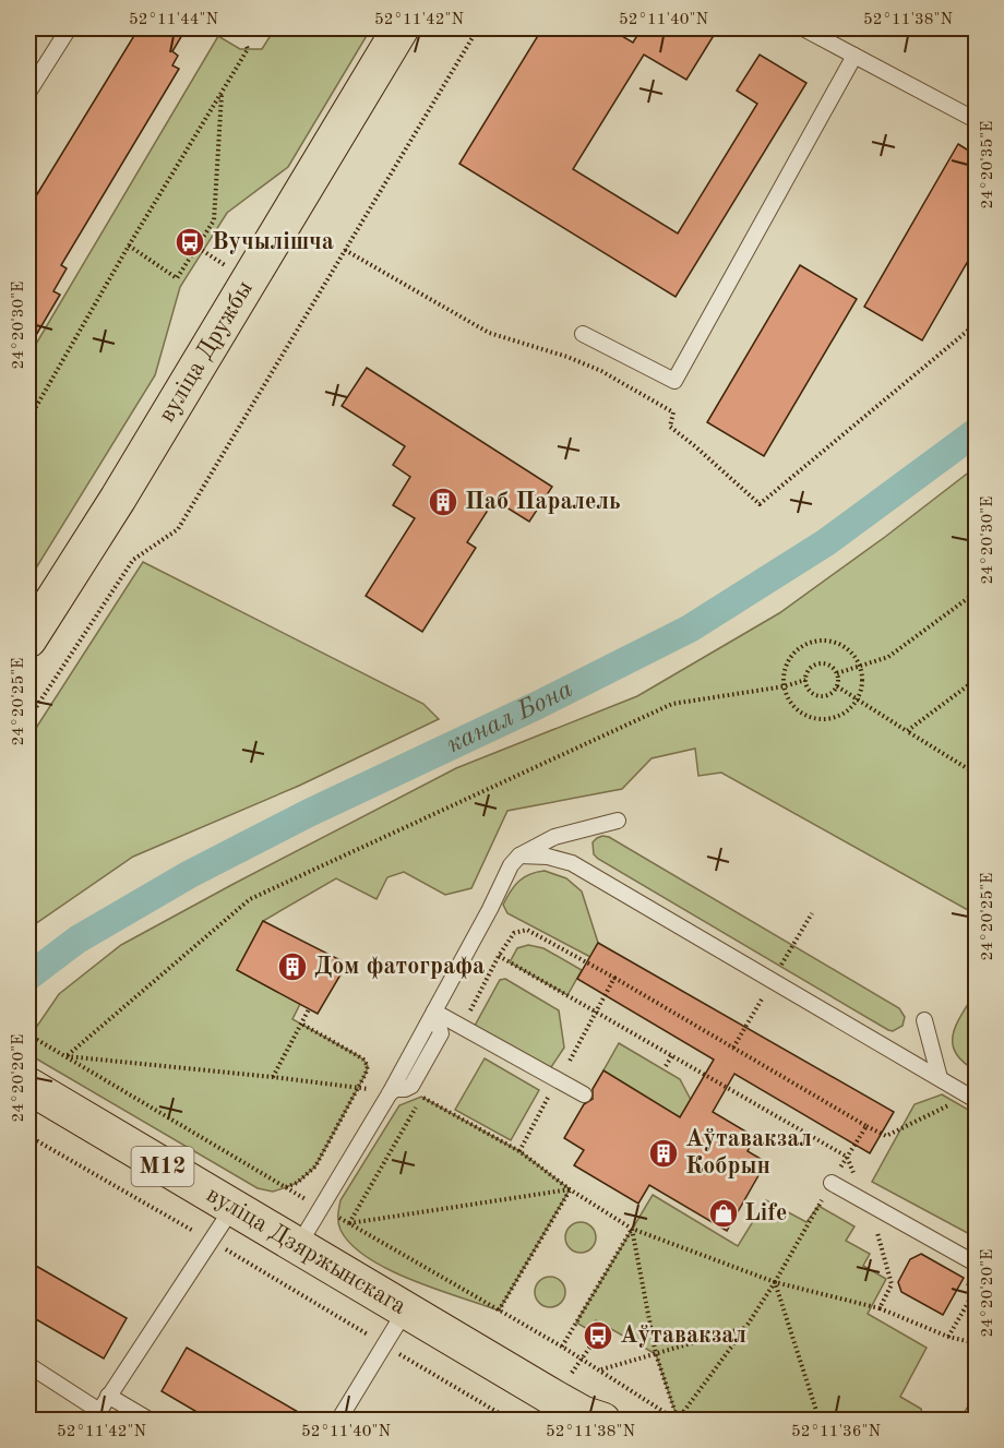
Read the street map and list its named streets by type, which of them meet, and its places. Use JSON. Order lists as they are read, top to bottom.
{
  "streets": {
    "main road": ["вуліца Дружбы", "М12", "вуліца Дзяржынскага"]
  },
  "water": ["канал Бона"],
  "places": {
    "bus stop": ["Вучылішча", "Аўтавакзал"],
    "building": ["Паб Паралель", "Дом фатографа", "Аўтавакзал Кобрын"],
    "shop": ["Life"]
  },
  "coordinates": [
    "52°11'44\"N",
    "52°11'42\"N",
    "52°11'40\"N",
    "52°11'38\"N",
    "24°20'35\"E",
    "24°20'30\"E",
    "24°20'25\"E",
    "24°20'20\"E",
    "52°11'36\"N"
  ]
}
